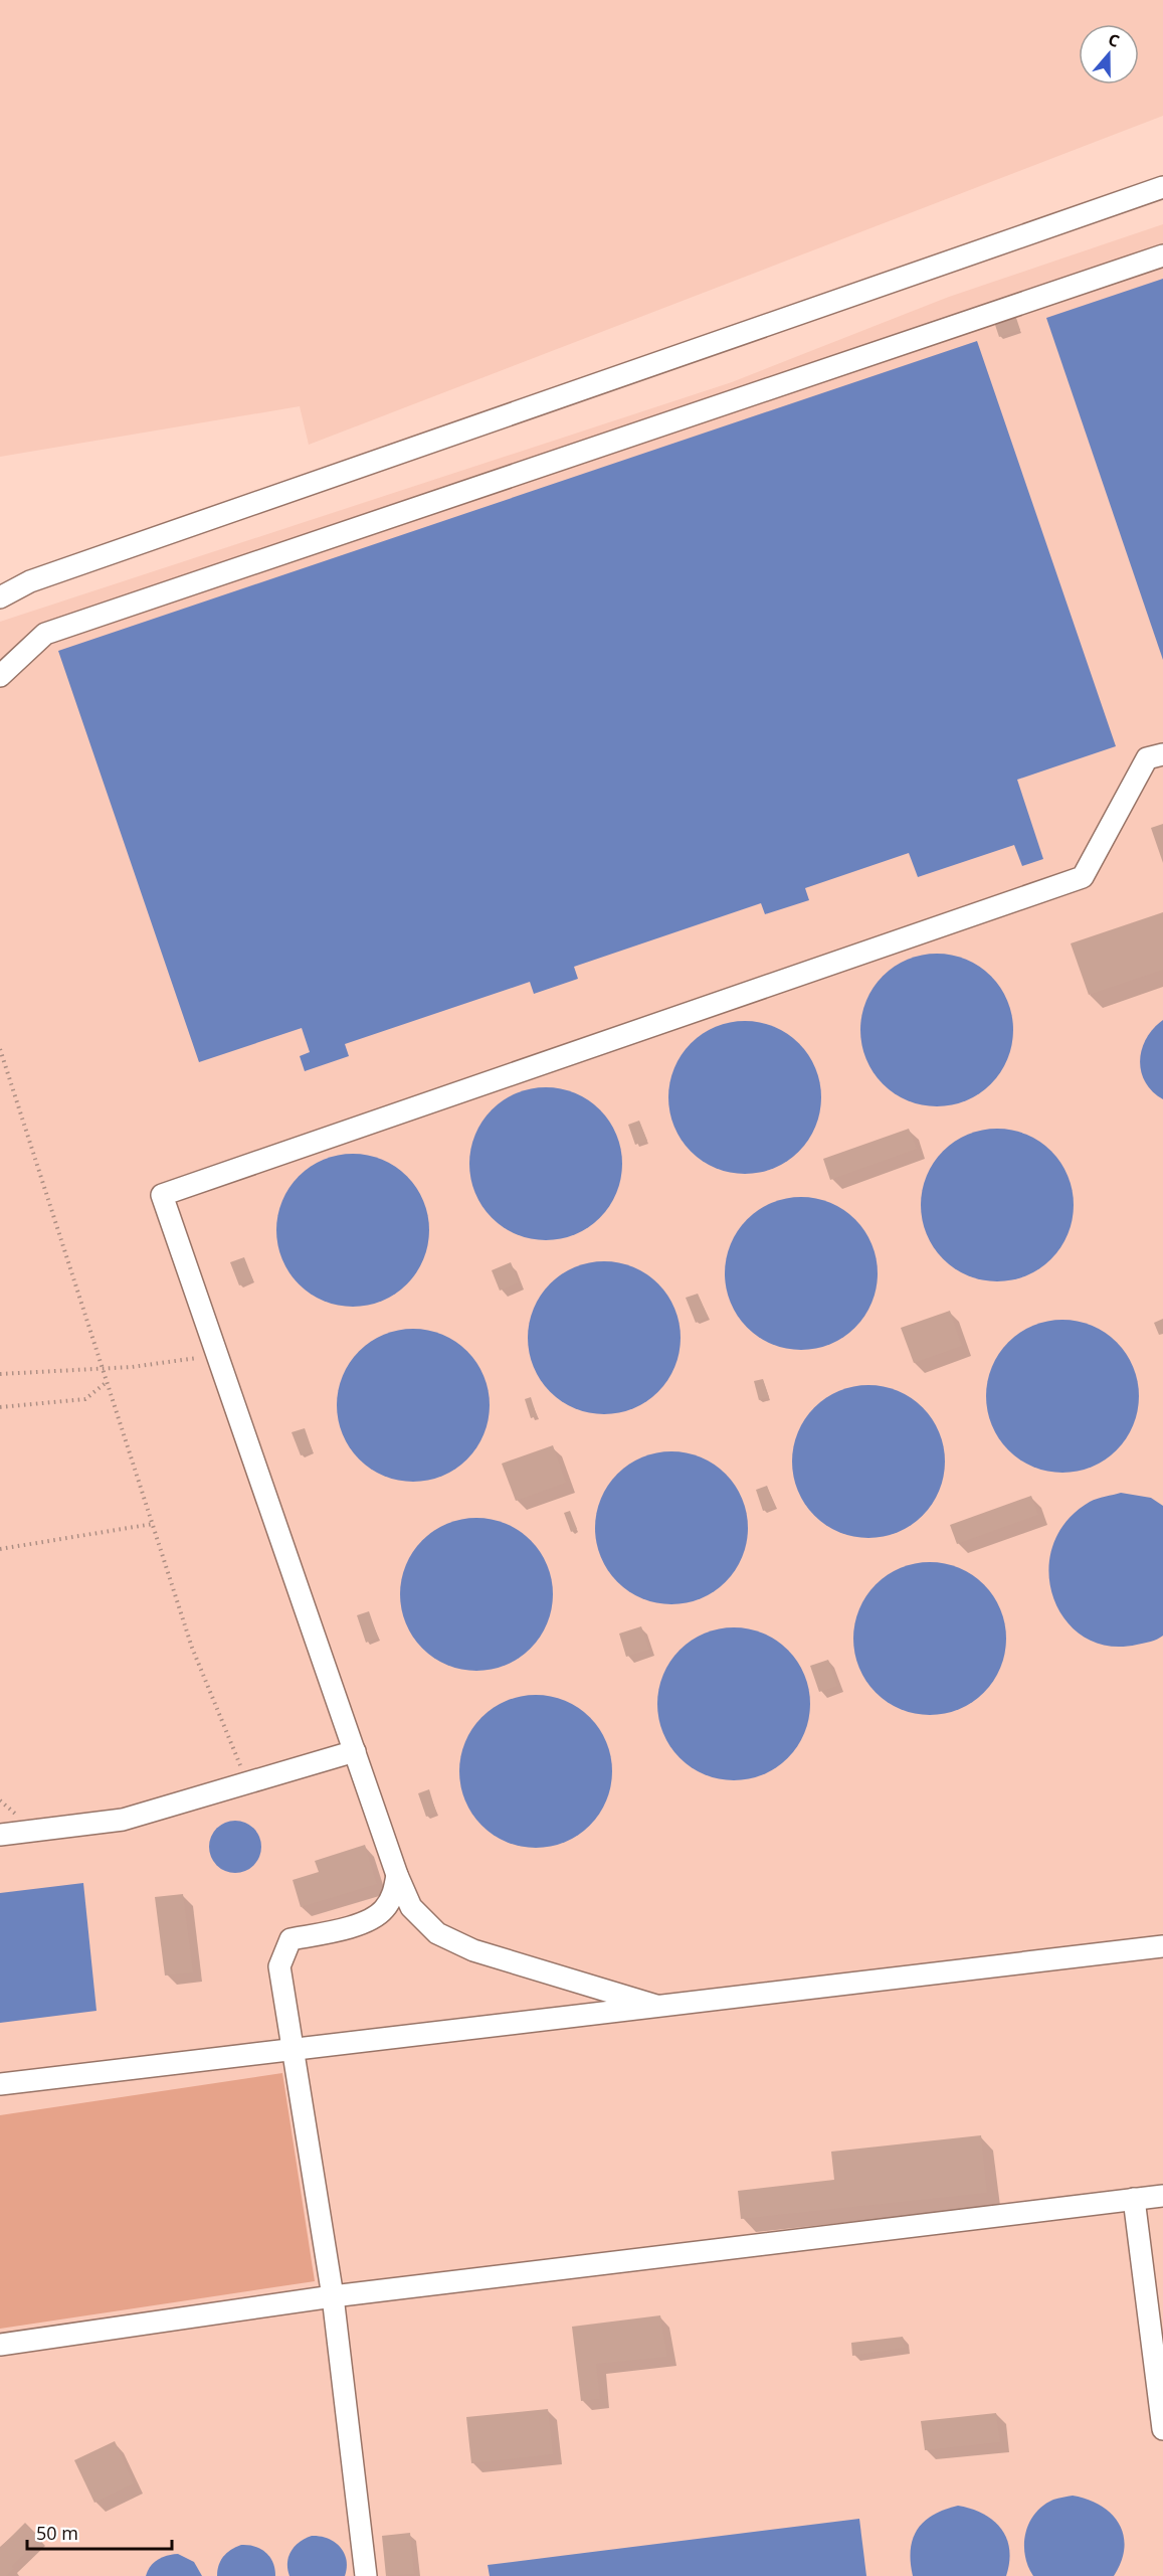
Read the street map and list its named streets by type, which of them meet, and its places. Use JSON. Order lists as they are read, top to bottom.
{
  "scale_bar": "50 m",
  "north": "top"
}
